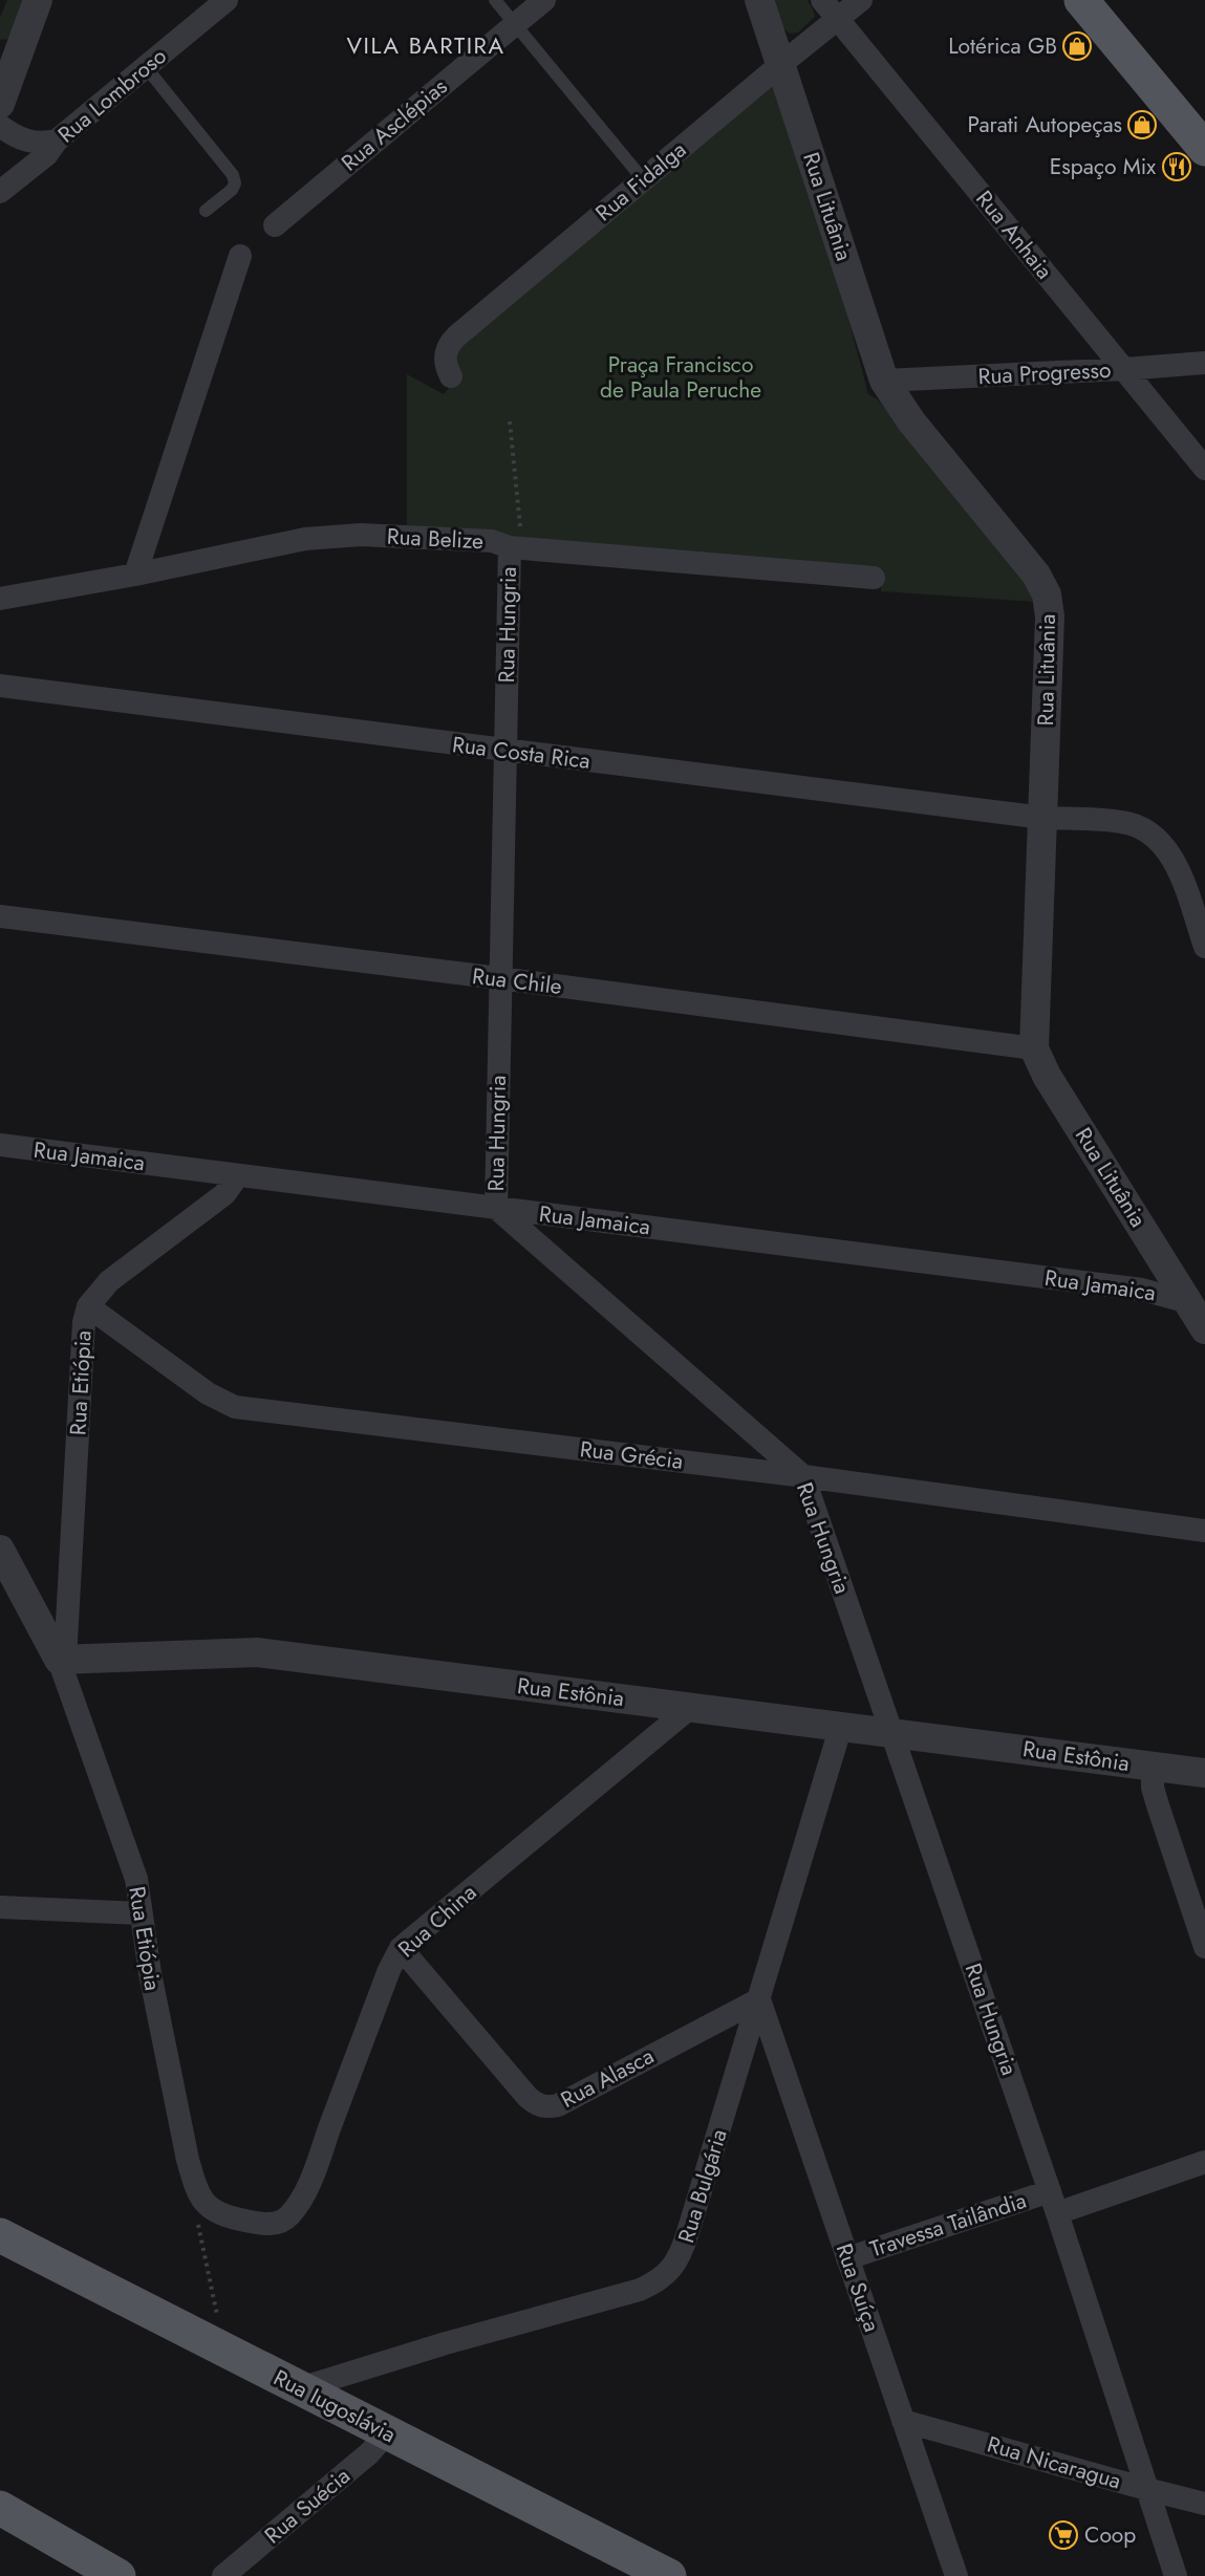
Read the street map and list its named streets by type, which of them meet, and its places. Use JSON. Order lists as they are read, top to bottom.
{
  "streets": {
    "main road": ["Rua Iugoslávia"],
    "street": [
      "Rua Lombroso",
      "Rua Asclépias",
      "Rua Fidalga",
      "Rua Lituânia",
      "Rua Anhaia",
      "Rua Progresso",
      "Rua Belize",
      "Rua Hungria",
      "Rua Costa Rica",
      "Rua Chile",
      "Rua Jamaica",
      "Rua Etiópia",
      "Rua Grécia",
      "Rua Estônia",
      "Rua China",
      "Rua Alasca",
      "Rua Bulgária",
      "Travessa Tailândia",
      "Rua Suíça",
      "Rua Nicaragua",
      "Rua Suécia"
    ]
  },
  "crossings": [
    ["Rua Fidalga", "Rua Lituânia"],
    ["Rua Fidalga", "Rua Anhaia"],
    ["Rua Lituânia", "Rua Progresso"],
    ["Rua Lituânia", "Rua Costa Rica"],
    ["Rua Lituânia", "Rua Chile"],
    ["Rua Lituânia", "Rua Jamaica"],
    ["Rua Anhaia", "Rua Progresso"],
    ["Rua Belize", "Rua Hungria"],
    ["Rua Hungria", "Rua Costa Rica"],
    ["Rua Hungria", "Rua Chile"],
    ["Rua Hungria", "Rua Jamaica"],
    ["Rua Hungria", "Rua Grécia"],
    ["Rua Hungria", "Rua Estônia"],
    ["Rua Hungria", "Travessa Tailândia"],
    ["Rua Hungria", "Rua Nicaragua"],
    ["Rua Jamaica", "Rua Etiópia"],
    ["Rua Etiópia", "Rua Grécia"],
    ["Rua Etiópia", "Rua Estônia"],
    ["Rua Etiópia", "Rua China"],
    ["Rua Estônia", "Rua China"],
    ["Rua Estônia", "Rua Bulgária"],
    ["Rua China", "Rua Alasca"],
    ["Rua Alasca", "Rua Bulgária"],
    ["Rua Alasca", "Rua Suíça"],
    ["Rua Bulgária", "Rua Suíça"],
    ["Rua Bulgária", "Rua Iugoslávia"],
    ["Travessa Tailândia", "Rua Suíça"],
    ["Rua Suíça", "Rua Nicaragua"],
    ["Rua Iugoslávia", "Rua Suécia"]
  ],
  "districts": ["VILA BARTIRA"],
  "parks": ["Praça Francisco de Paula Peruche"],
  "places": {
    "shop": ["Lotérica GB", "Parati Autopeças"],
    "restaurant": ["Espaço Mix"],
    "supermarket": ["Coop"]
  }
}
